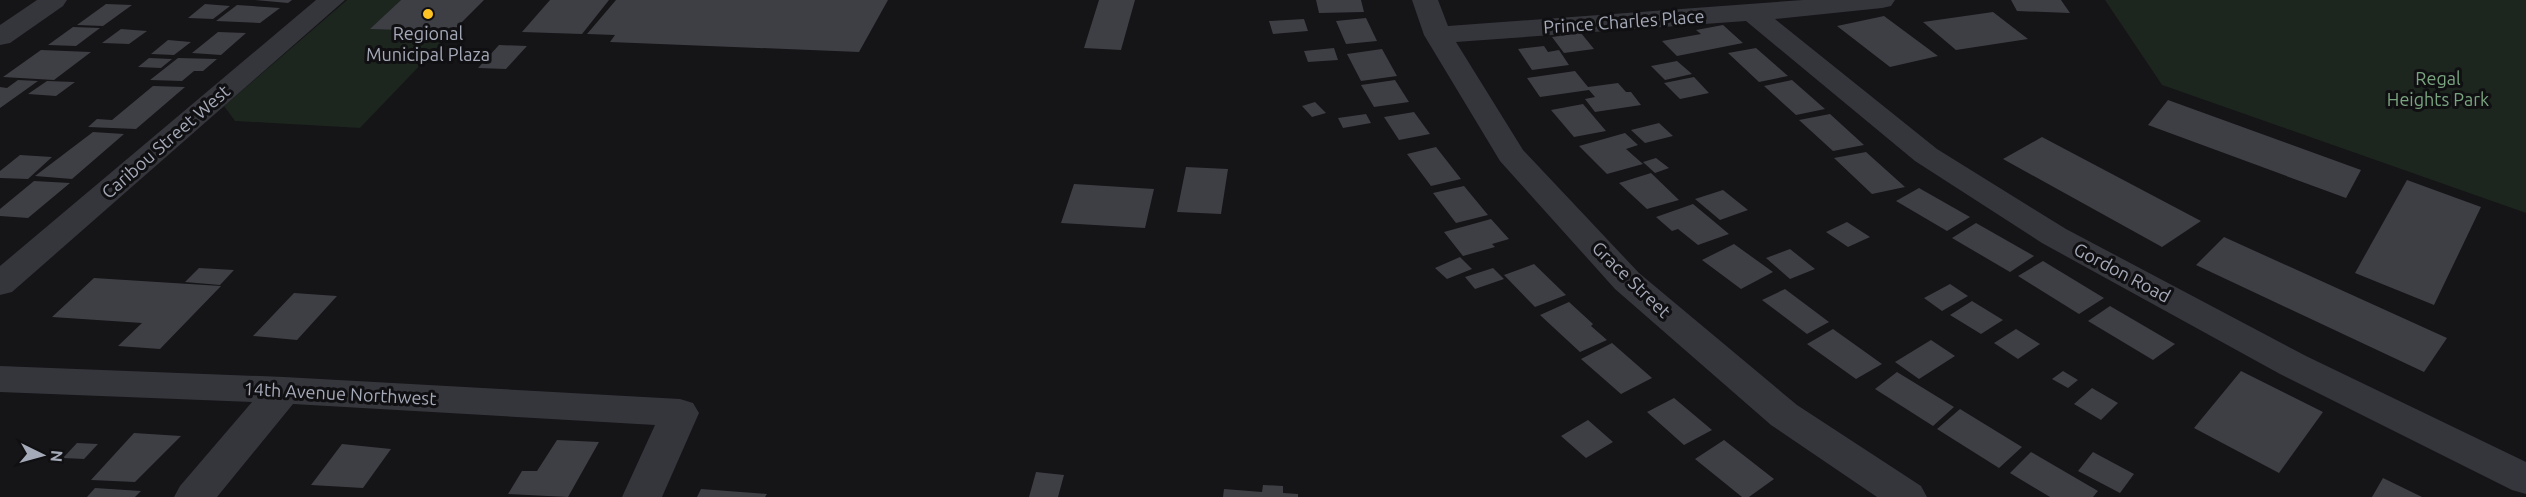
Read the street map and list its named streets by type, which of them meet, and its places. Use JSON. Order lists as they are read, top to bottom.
{
  "streets": {
    "street": [
      "Prince Charles Place",
      "Caribou Street West",
      "Gordon Road",
      "Grace Street",
      "14th Avenue Northwest"
    ]
  },
  "crossings": [
    ["Prince Charles Place", "Gordon Road"],
    ["Prince Charles Place", "Grace Street"]
  ],
  "parks": ["Regal Heights Park"],
  "places": ["Regional Municipal Plaza"],
  "north": "right"
}
